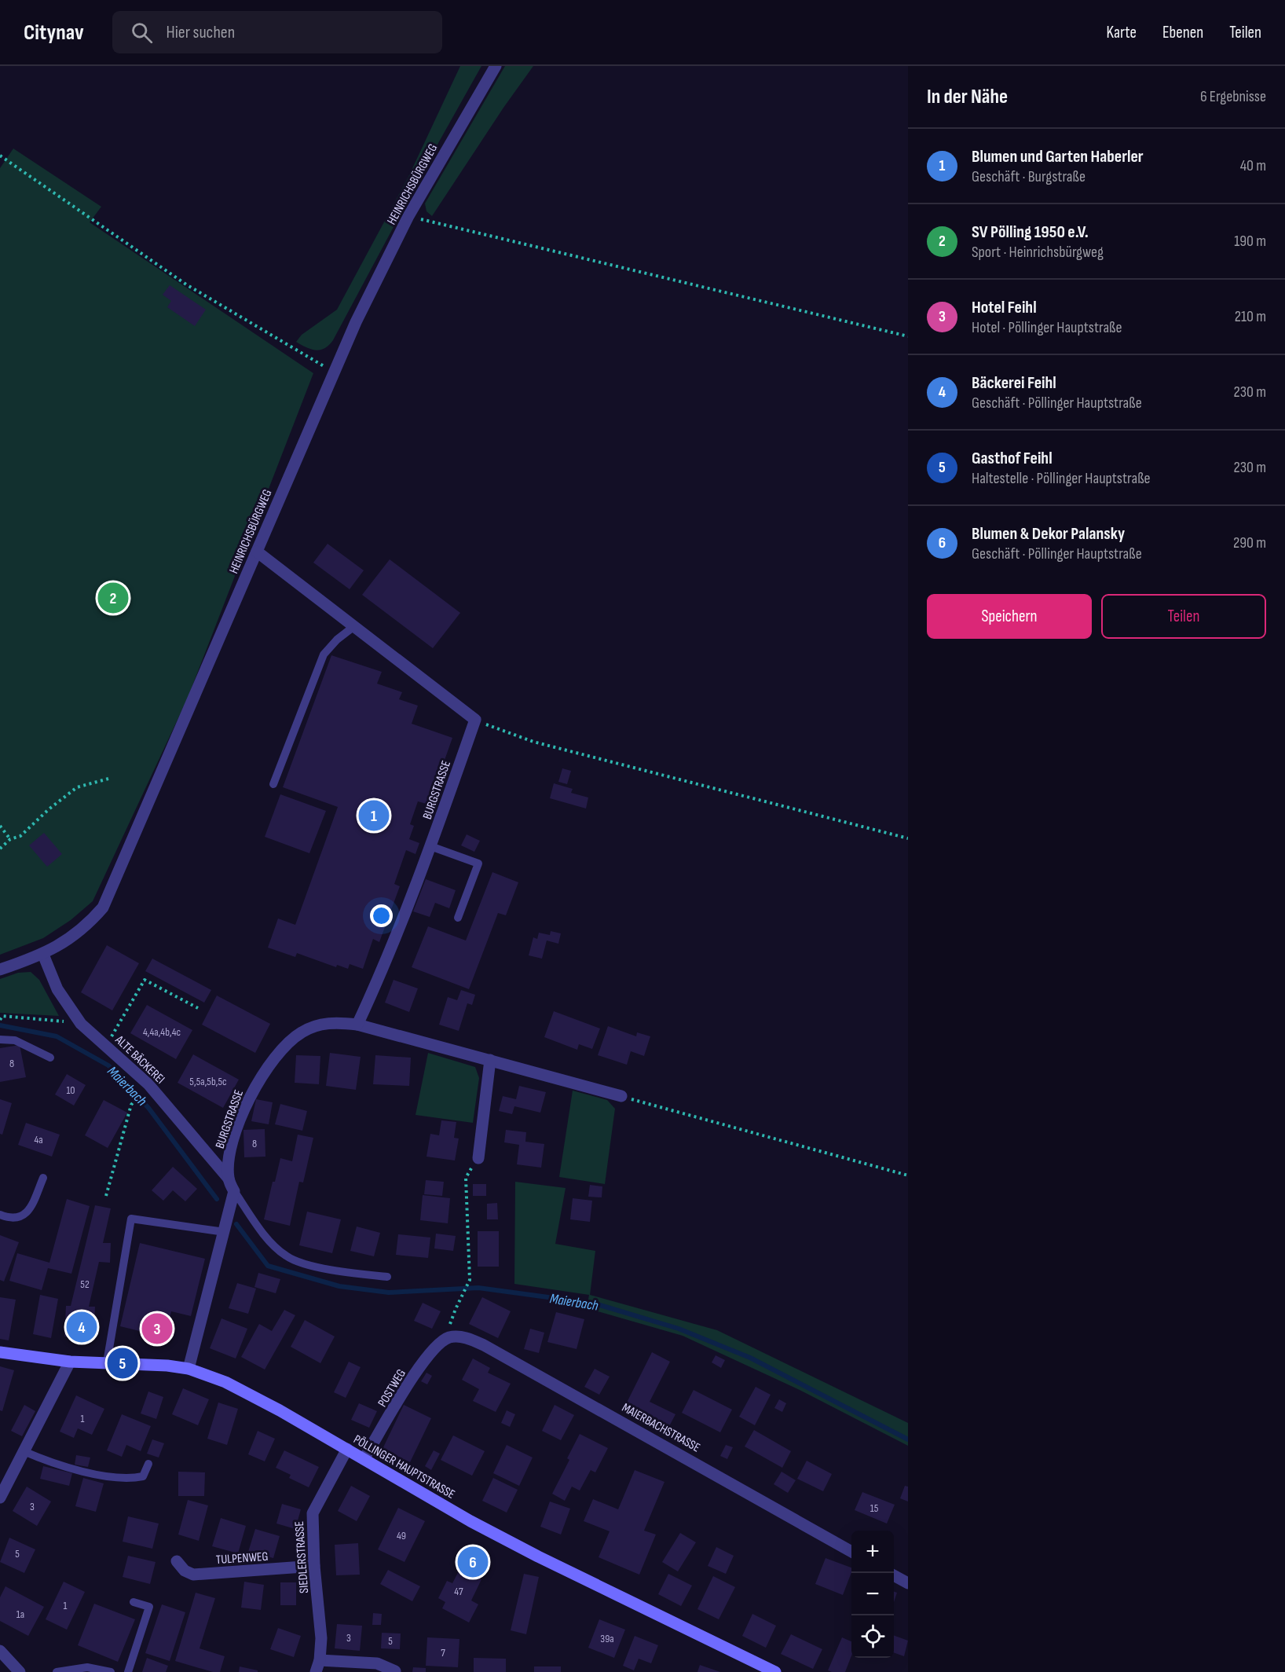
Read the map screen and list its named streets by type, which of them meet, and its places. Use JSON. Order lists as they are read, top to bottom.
{
  "streets": {
    "street": [
      "HEINRICHSBÜRGWEG",
      "BURGSTRASSE",
      "ALTE BÄCKEREI",
      "POSTWEG",
      "MAIERBACHSTRASSE",
      "PÖLLINGER HAUPTSTRASSE",
      "TULPENWEG",
      "SIEDLERSTRASSE"
    ]
  },
  "crossings": [
    ["HEINRICHSBÜRGWEG", "ALTE BÄCKEREI"],
    ["BURGSTRASSE", "ALTE BÄCKEREI"],
    ["POSTWEG", "MAIERBACHSTRASSE"],
    ["POSTWEG", "PÖLLINGER HAUPTSTRASSE"],
    ["PÖLLINGER HAUPTSTRASSE", "SIEDLERSTRASSE"],
    ["TULPENWEG", "SIEDLERSTRASSE"]
  ],
  "water": ["Maierbach"],
  "house_numbers": [
    "4,4a,4b,4c",
    "8",
    "5,5a,5b,5c",
    "10",
    "4a",
    "8",
    "52",
    "1",
    "3",
    "15",
    "49",
    "5",
    "47",
    "1",
    "1a",
    "3",
    "39a",
    "5",
    "7"
  ],
  "page": {
    "header": "Citynav",
    "search": "Hier suchen",
    "nav": ["Karte", "Ebenen", "Teilen"],
    "heading": ["In der Nähe", "6 Ergebnisse"],
    "list": [
      {
        "mark": "1",
        "name": "Blumen und Garten Haberler",
        "note": "Geschäft · Burgstraße",
        "value": "40 m"
      },
      {
        "mark": "2",
        "name": "SV Pölling 1950 e.V.",
        "note": "Sport · Heinrichsbürgweg",
        "value": "190 m"
      },
      {
        "mark": "3",
        "name": "Hotel Feihl",
        "note": "Hotel · Pöllinger Hauptstraße",
        "value": "210 m"
      },
      {
        "mark": "4",
        "name": "Bäckerei Feihl",
        "note": "Geschäft · Pöllinger Hauptstraße",
        "value": "230 m"
      },
      {
        "mark": "5",
        "name": "Gasthof Feihl",
        "note": "Haltestelle · Pöllinger Hauptstraße",
        "value": "230 m"
      },
      {
        "mark": "6",
        "name": "Blumen & Dekor Palansky",
        "note": "Geschäft · Pöllinger Hauptstraße",
        "value": "290 m"
      }
    ],
    "buttons": ["Speichern", "Teilen"],
    "pins": [
      "2",
      "1",
      "4",
      "3",
      "5",
      "6"
    ],
    "map_buttons": ["+", "−"]
  }
}
